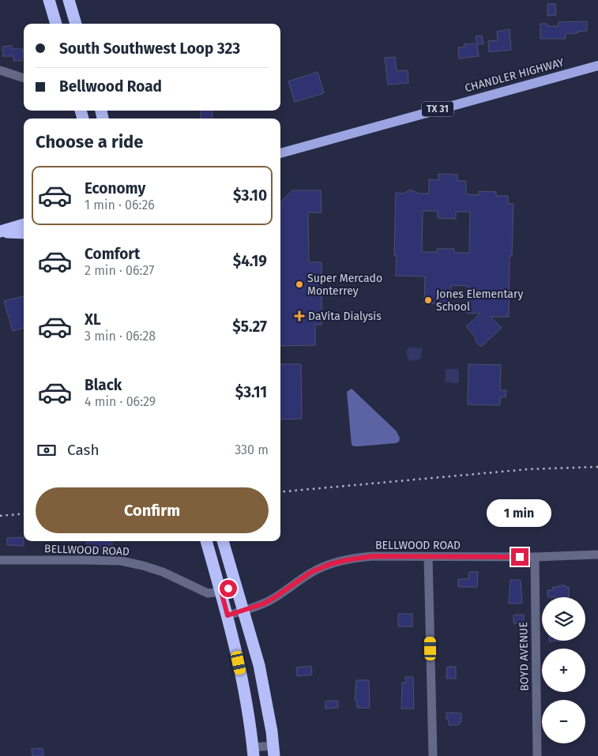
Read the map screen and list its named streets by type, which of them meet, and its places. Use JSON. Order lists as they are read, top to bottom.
{
  "streets": {
    "main road": ["CHANDLER HIGHWAY", "TX 31"],
    "street": ["BELLWOOD ROAD", "BOYD AVENUE"]
  },
  "crossings": [
    ["BELLWOOD ROAD", "BOYD AVENUE"]
  ],
  "places": {
    "other": ["Super Mercado Monterrey", "Jones Elementary School"],
    "health": ["DaVita Dialysis"]
  },
  "page": {
    "banner": ["South Southwest Loop 323", "Bellwood Road"],
    "heading": "Choose a ride",
    "list": [
      {
        "name": "Economy",
        "note": "1 min · 06:26",
        "value": "$3.10"
      },
      {
        "name": "Comfort",
        "note": "2 min · 06:27",
        "value": "$4.19"
      },
      {
        "name": "XL",
        "note": "3 min · 06:28",
        "value": "$5.27"
      },
      {
        "name": "Black",
        "note": "4 min · 06:29",
        "value": "$3.11"
      }
    ],
    "pay": ["Cash", "330 m"],
    "buttons": "Confirm",
    "bubble": "1 min",
    "map_buttons": ["+", "−"]
  }
}
